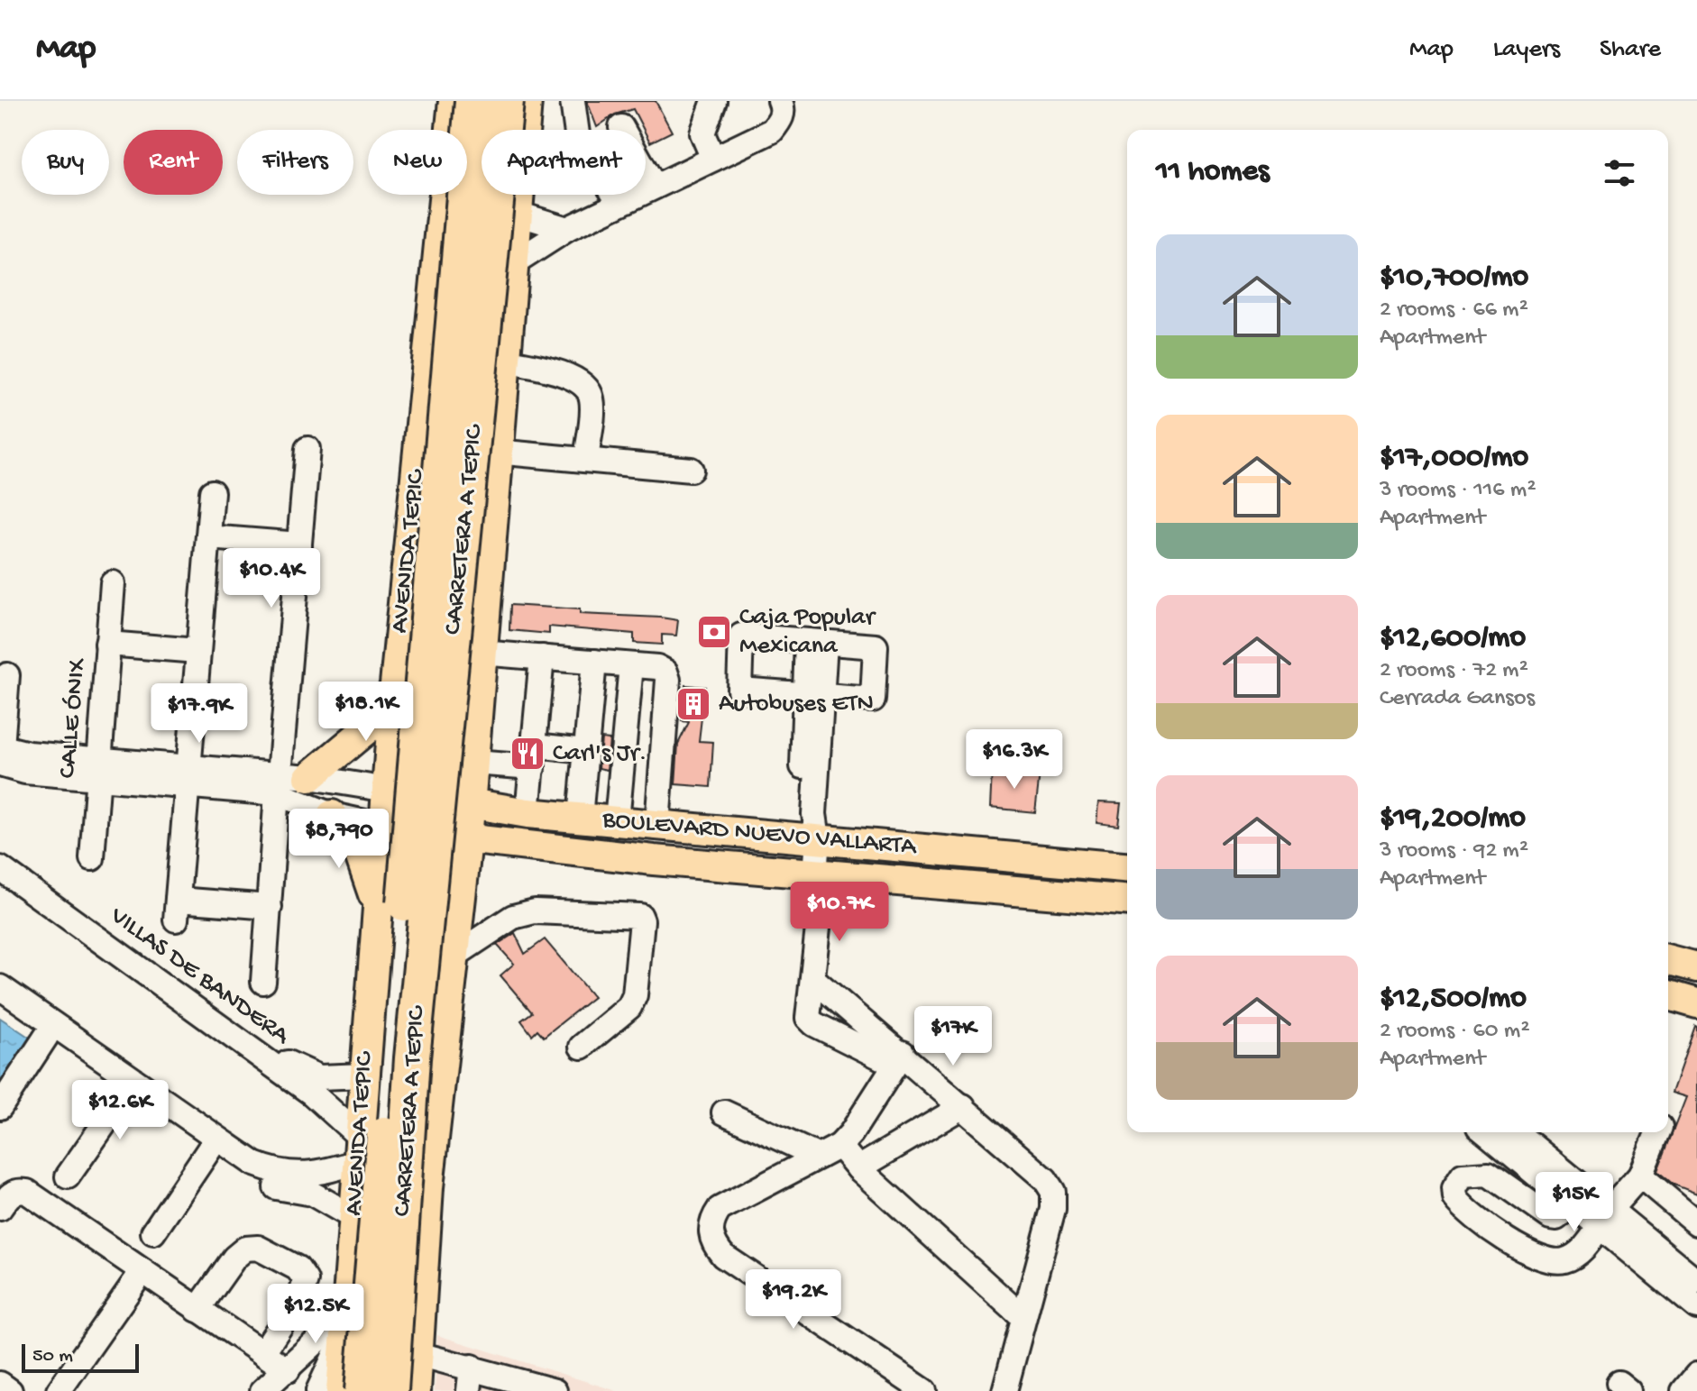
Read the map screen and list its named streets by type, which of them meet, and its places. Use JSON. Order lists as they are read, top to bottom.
{
  "streets": {
    "highway": ["CARRETERA A TEPIC"],
    "main road": ["AVENIDA TEPIC", "BOULEVARD NUEVO VALLARTA"],
    "street": ["CALLE ÓNIX", "VILLAS DE BANDERA"]
  },
  "crossings": [
    ["AVENIDA TEPIC", "BOULEVARD NUEVO VALLARTA"],
    ["AVENIDA TEPIC", "VILLAS DE BANDERA"]
  ],
  "places": {
    "bank": ["Caja Popular Mexicana"],
    "building": ["Autobuses ETN"],
    "restaurant": ["Carl's Jr."]
  },
  "scale_bar": "50 m",
  "page": {
    "header": "Map",
    "nav": ["Map", "Layers", "Share"],
    "chip": [
      "Buy",
      "Rent",
      "Filters",
      "New",
      "Apartment"
    ],
    "heading": "11 homes",
    "list": [
      {
        "name": "$10,700/mo",
        "note": "2 rooms · 66 m² · Apartment"
      },
      {
        "name": "$17,000/mo",
        "note": "3 rooms · 116 m² · Apartment"
      },
      {
        "name": "$12,600/mo",
        "note": "2 rooms · 72 m² · Cerrada Gansos"
      },
      {
        "name": "$19,200/mo",
        "note": "3 rooms · 92 m² · Apartment"
      },
      {
        "name": "$12,500/mo",
        "note": "2 rooms · 60 m² · Apartment"
      }
    ],
    "price": [
      "$10.4K",
      "$18.1K",
      "$17.9K",
      "$16.3K",
      "$8,790",
      "$10.7K",
      "$17K",
      "$12.6K",
      "$15K",
      "$19.2K",
      "$12.5K"
    ],
    "scale": "50 m"
  }
}
